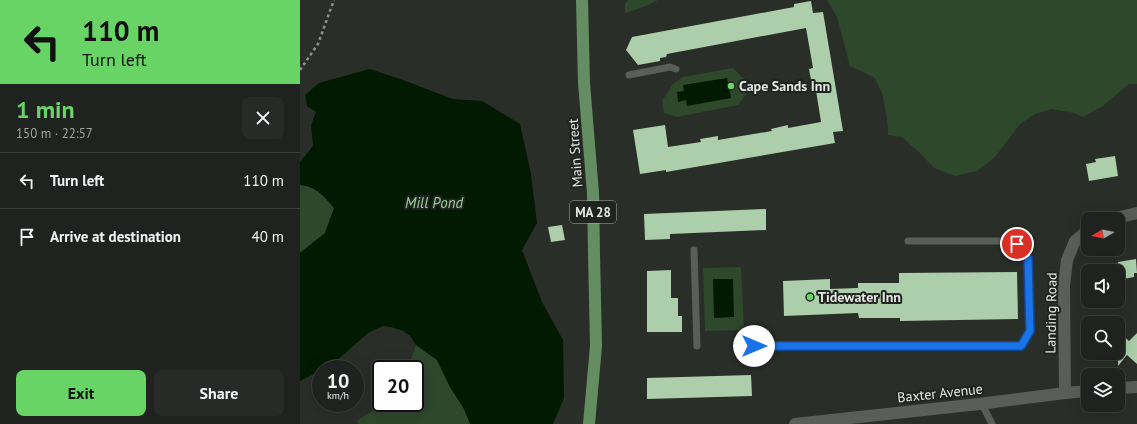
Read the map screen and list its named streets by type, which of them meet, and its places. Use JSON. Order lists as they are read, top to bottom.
{
  "streets": {
    "main road": ["Main Street", "MA 28"],
    "street": ["Landing Road", "Baxter Avenue"]
  },
  "crossings": [
    ["Landing Road", "Baxter Avenue"]
  ],
  "water": ["Mill Pond"],
  "places": ["Cape Sands Inn", "Tidewater Inn"],
  "north": "left",
  "page": {
    "turn": ["110 m", "Turn left"],
    "heading": ["1 min", "150 m · 22:57"],
    "list": [
      {
        "name": "Turn left",
        "value": "110 m"
      },
      {
        "name": "Arrive at destination",
        "value": "40 m"
      }
    ],
    "speed": "10 km/h",
    "limit": "20",
    "buttons": ["Exit", "Share"]
  }
}
